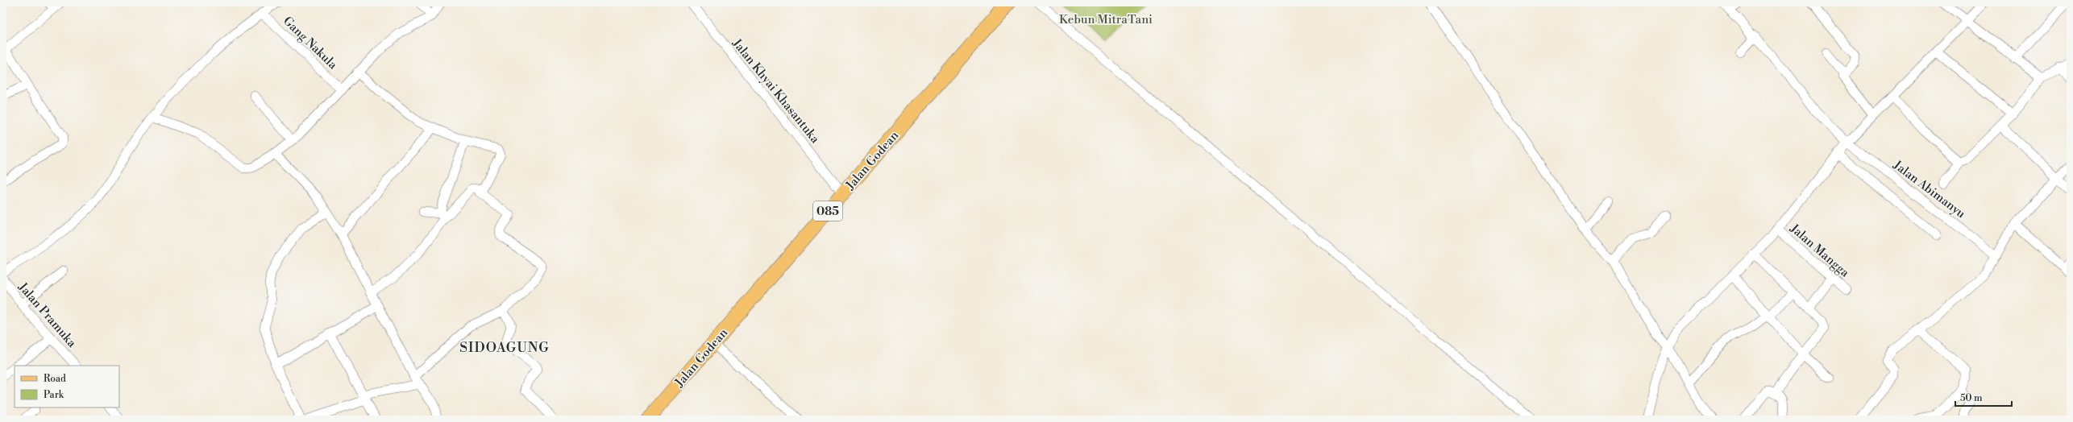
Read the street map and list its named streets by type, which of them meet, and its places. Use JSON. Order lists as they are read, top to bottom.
{
  "streets": {
    "main road": ["Jalan Godean", "085"],
    "street": [
      "Gang Nakula",
      "Jalan Khyai Khasantuka",
      "Jalan Abimanyu",
      "Jalan Mangga",
      "Jalan Pramuka"
    ]
  },
  "crossings": [
    ["Jalan Khyai Khasantuka", "Jalan Godean"]
  ],
  "districts": ["SIDOAGUNG"],
  "parks": ["Kebun MitraTani"],
  "legend": ["Road", "Park"],
  "scale_bar": "50 m"
}
